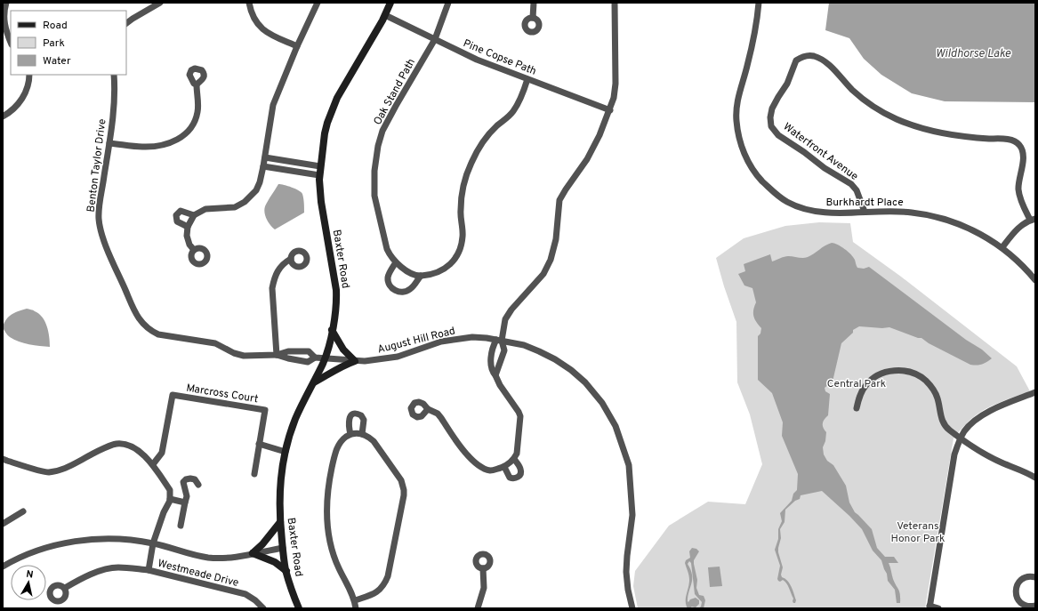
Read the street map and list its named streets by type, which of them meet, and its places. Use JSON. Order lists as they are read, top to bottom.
{
  "streets": {
    "main road": ["Baxter Road"],
    "street": [
      "Pine Copse Path",
      "Oak Stand Path",
      "Waterfront Avenue",
      "Benton Taylor Drive",
      "Burkhardt Place",
      "August Hill Road",
      "Marcross Court",
      "Westmeade Drive"
    ]
  },
  "crossings": [
    ["Pine Copse Path", "Oak Stand Path"],
    ["Pine Copse Path", "Baxter Road"],
    ["Waterfront Avenue", "Burkhardt Place"],
    ["Benton Taylor Drive", "Baxter Road"],
    ["Benton Taylor Drive", "August Hill Road"],
    ["Baxter Road", "August Hill Road"]
  ],
  "water": ["Wildhorse Lake"],
  "parks": ["Central Park", "Veterans Honor Park"],
  "legend": ["Road", "Park", "Water"],
  "north": "top"
}
